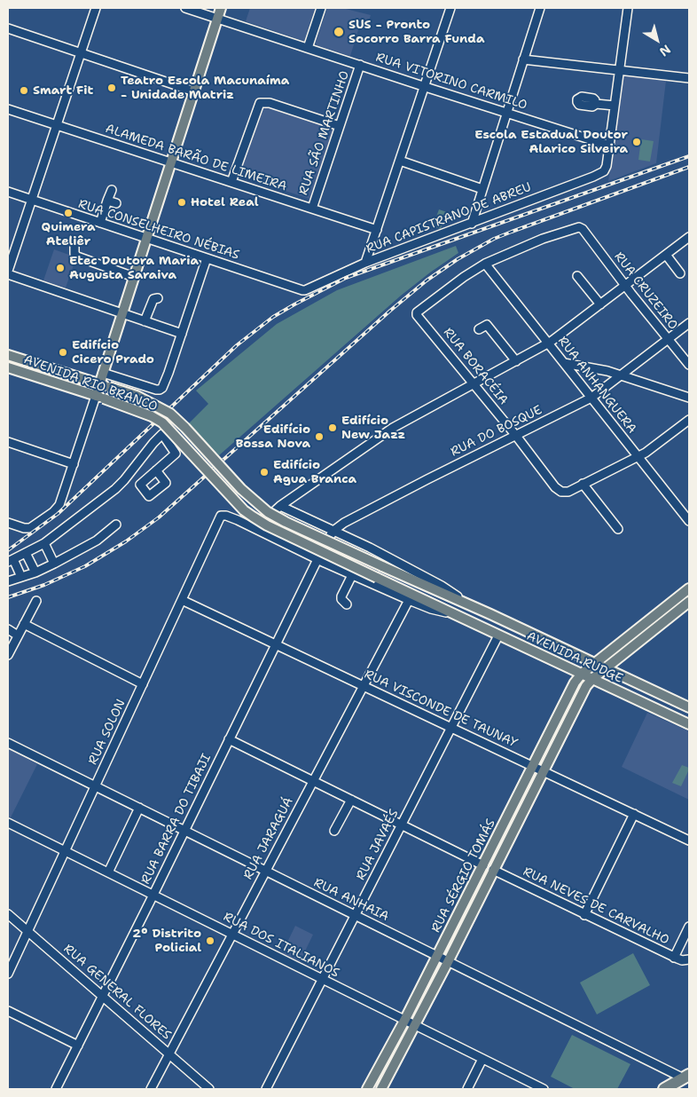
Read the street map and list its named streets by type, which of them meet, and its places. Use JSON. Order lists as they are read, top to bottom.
{
  "streets": {
    "main road": ["AVENIDA RIO BRANCO", "AVENIDA RUDGE", "RUA SÉRGIO TOMÁS"],
    "street": [
      "RUA VITORINO CARMILO",
      "RUA SÃO MARTINHO",
      "ALAMEDA BARÃO DE LIMEIRA",
      "RUA CAPISTRANO DE ABREU",
      "RUA CONSELHEIRO NÉBIAS",
      "RUA CRUZEIRO",
      "RUA BORACÉIA",
      "RUA ANHANGUERA",
      "RUA DO BOSQUE",
      "RUA VISCONDE DE TAUNAY",
      "RUA SOLON",
      "RUA BARRA DO TIBAJI",
      "RUA JARAGUÁ",
      "RUA JAVAÉS",
      "RUA ANHAIA",
      "RUA NEVES DE CARVALHO",
      "RUA DOS ITALIANOS",
      "RUA GENERAL FLORES"
    ]
  },
  "crossings": [
    ["RUA VITORINO CARMILO", "RUA SÃO MARTINHO"],
    ["RUA VITORINO CARMILO", "RUA CAPISTRANO DE ABREU"],
    ["RUA SÃO MARTINHO", "ALAMEDA BARÃO DE LIMEIRA"],
    ["RUA CAPISTRANO DE ABREU", "RUA CONSELHEIRO NÉBIAS"],
    ["RUA CRUZEIRO", "RUA BORACÉIA"],
    ["RUA CRUZEIRO", "RUA ANHANGUERA"],
    ["RUA CRUZEIRO", "RUA DO BOSQUE"],
    ["RUA BORACÉIA", "RUA ANHANGUERA"],
    ["RUA BORACÉIA", "RUA DO BOSQUE"],
    ["AVENIDA RIO BRANCO", "AVENIDA RUDGE"],
    ["RUA ANHANGUERA", "RUA DO BOSQUE"],
    ["RUA DO BOSQUE", "AVENIDA RUDGE"],
    ["RUA DO BOSQUE", "RUA BARRA DO TIBAJI"],
    ["AVENIDA RUDGE", "RUA SOLON"],
    ["AVENIDA RUDGE", "RUA BARRA DO TIBAJI"],
    ["AVENIDA RUDGE", "RUA JARAGUÁ"],
    ["AVENIDA RUDGE", "RUA JAVAÉS"],
    ["AVENIDA RUDGE", "RUA SÉRGIO TOMÁS"],
    ["RUA VISCONDE DE TAUNAY", "RUA SOLON"],
    ["RUA VISCONDE DE TAUNAY", "RUA BARRA DO TIBAJI"],
    ["RUA VISCONDE DE TAUNAY", "RUA JARAGUÁ"],
    ["RUA VISCONDE DE TAUNAY", "RUA JAVAÉS"],
    ["RUA VISCONDE DE TAUNAY", "RUA SÉRGIO TOMÁS"],
    ["RUA SOLON", "RUA ANHAIA"],
    ["RUA SOLON", "RUA DOS ITALIANOS"],
    ["RUA SOLON", "RUA GENERAL FLORES"],
    ["RUA BARRA DO TIBAJI", "RUA ANHAIA"],
    ["RUA BARRA DO TIBAJI", "RUA DOS ITALIANOS"],
    ["RUA BARRA DO TIBAJI", "RUA GENERAL FLORES"],
    ["RUA JARAGUÁ", "RUA ANHAIA"],
    ["RUA JARAGUÁ", "RUA DOS ITALIANOS"],
    ["RUA JARAGUÁ", "RUA GENERAL FLORES"],
    ["RUA JAVAÉS", "RUA ANHAIA"],
    ["RUA JAVAÉS", "RUA DOS ITALIANOS"],
    ["RUA SÉRGIO TOMÁS", "RUA ANHAIA"],
    ["RUA SÉRGIO TOMÁS", "RUA NEVES DE CARVALHO"],
    ["RUA SÉRGIO TOMÁS", "RUA DOS ITALIANOS"]
  ],
  "places": [
    "SUS - Pronto Socorro Barra Funda",
    "Teatro Escola Macunaíma - Unidade Matriz",
    "Smart Fit",
    "Escola Estadual Doutor Alarico Silveira",
    "Hotel Real",
    "Quimera Ateliêr",
    "Etec Doutora Maria Augusta Saraiva",
    "Edifício Cicero Prado",
    "Edifício New Jazz",
    "Edifício Bossa Nova",
    "Edifício Agua Branca",
    "2º Distrito Policial"
  ],
  "north": "bottom right"
}
